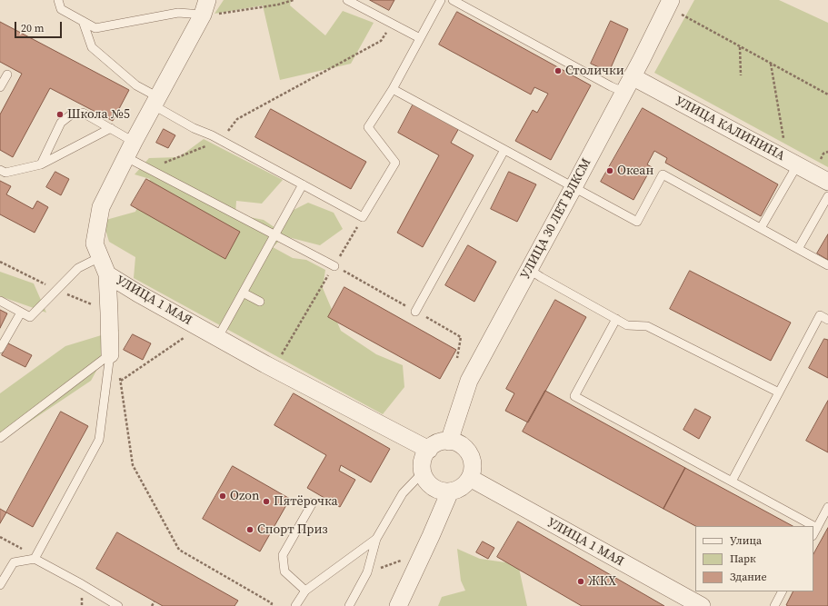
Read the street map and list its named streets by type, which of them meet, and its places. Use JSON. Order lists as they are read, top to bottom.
{
  "streets": {
    "street": ["УЛИЦА КАЛИНИНА", "УЛИЦА 30 ЛЕТ ВЛКСМ", "УЛИЦА 1 МАЯ"]
  },
  "crossings": [
    ["УЛИЦА КАЛИНИНА", "УЛИЦА 30 ЛЕТ ВЛКСМ"],
    ["УЛИЦА 30 ЛЕТ ВЛКСМ", "УЛИЦА 1 МАЯ"]
  ],
  "places": [
    "Столички",
    "Школа №5",
    "Океан",
    "Ozon",
    "Пятёрочка",
    "Спорт Приз",
    "ЖКХ"
  ],
  "legend": ["Улица", "Парк", "Здание"],
  "scale_bar": "20 m"
}
